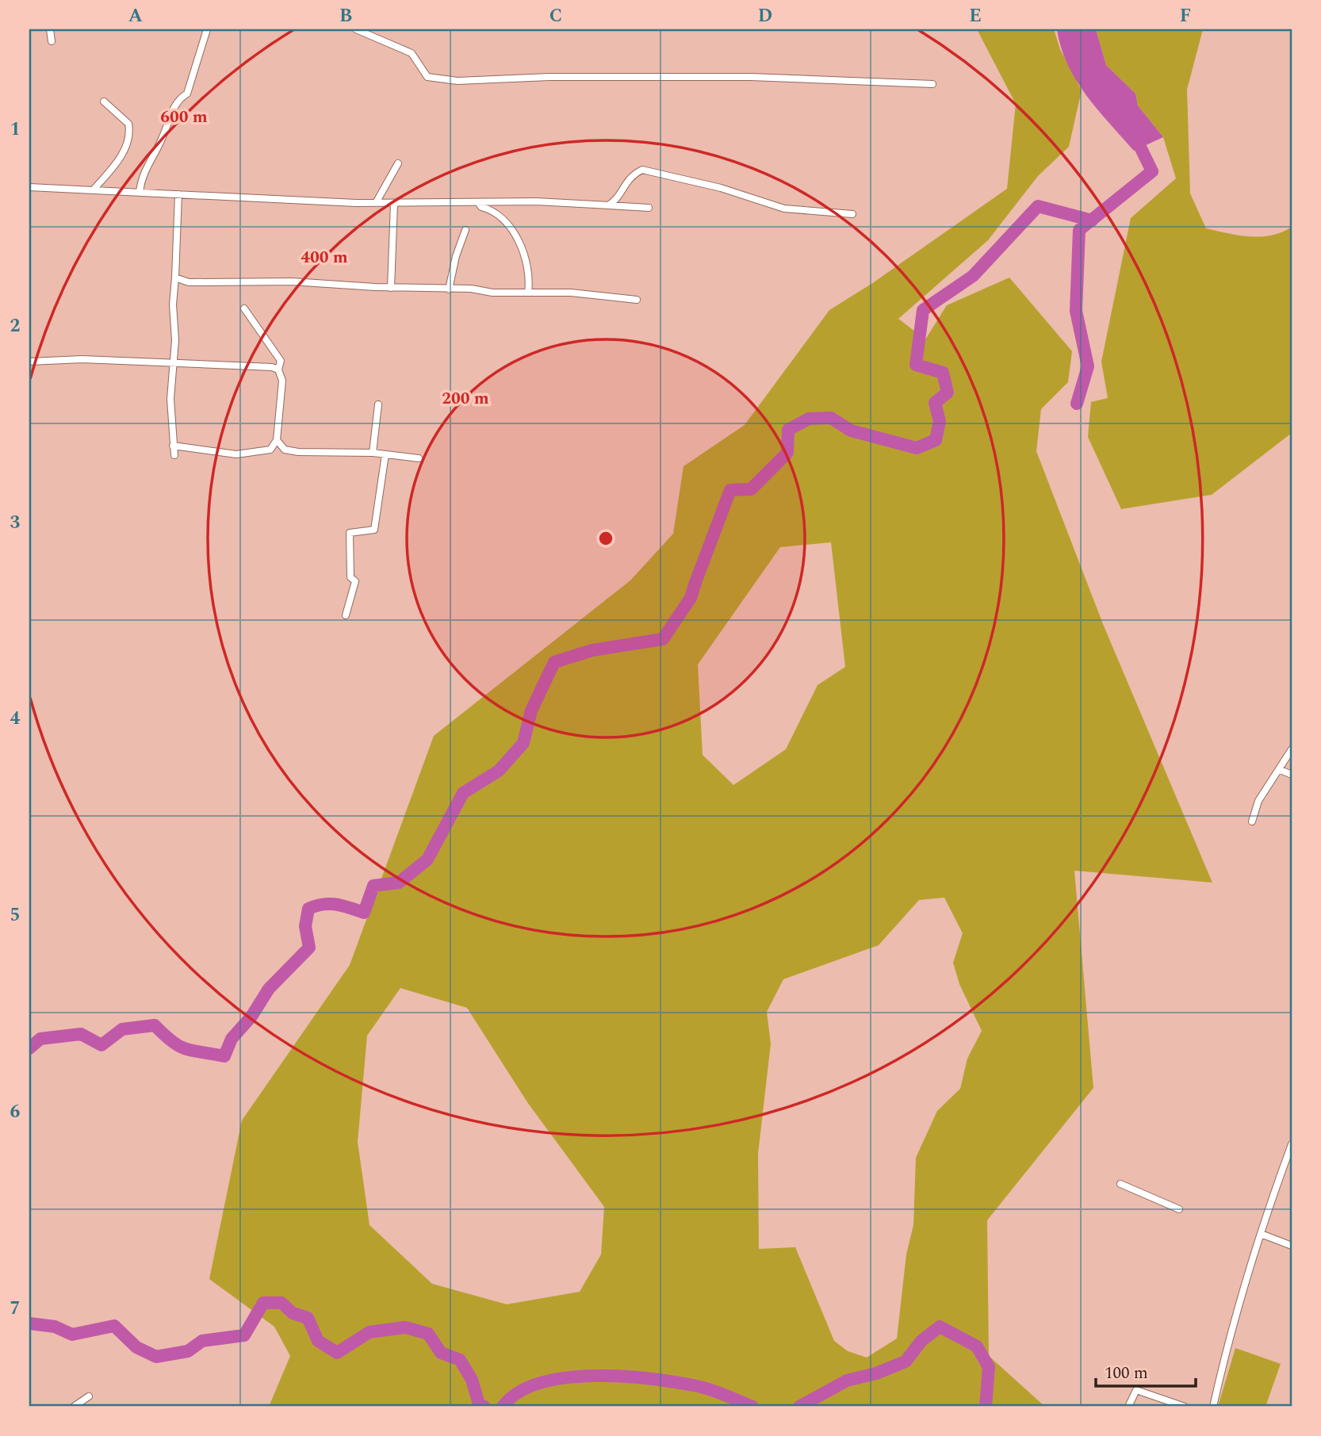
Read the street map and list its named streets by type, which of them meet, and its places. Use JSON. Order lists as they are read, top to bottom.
{
  "scale_bar": "100 m",
  "grid": {
    "columns": [
      "A",
      "B",
      "C",
      "D",
      "E",
      "F"
    ],
    "rows": [
      "1",
      "2",
      "3",
      "4",
      "5",
      "6",
      "7"
    ]
  },
  "rings": ["600 m", "400 m", "200 m"]
}
